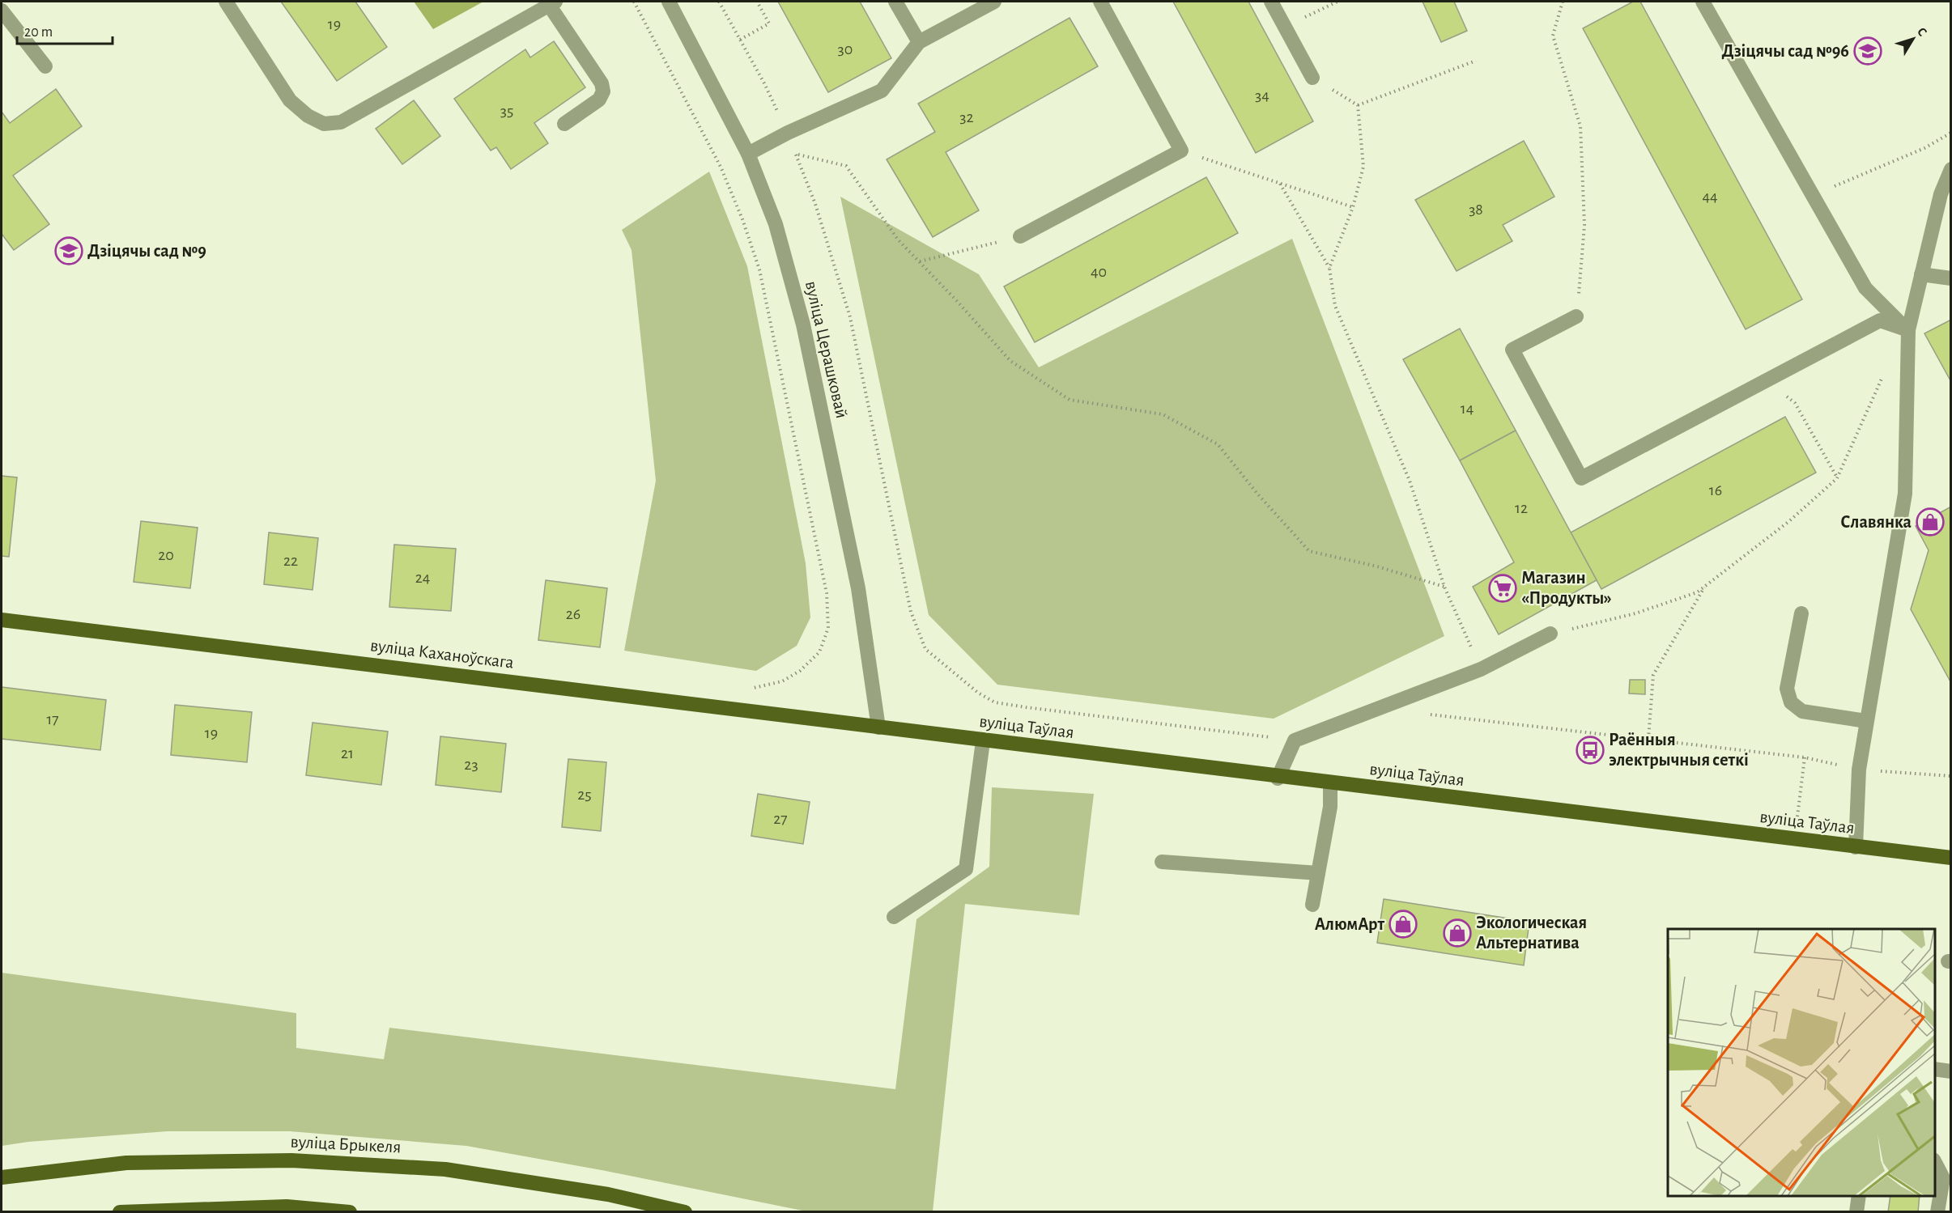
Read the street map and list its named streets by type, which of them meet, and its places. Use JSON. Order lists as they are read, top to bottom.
{
  "streets": {
    "main road": ["вуліца Каханоўскага", "вуліца Таўлая", "вуліца Брыкеля"],
    "street": ["вуліца Церашковай"]
  },
  "crossings": [
    ["вуліца Церашковай", "вуліца Каханоўскага"],
    ["вуліца Церашковай", "вуліца Таўлая"],
    ["вуліца Каханоўскага", "вуліца Таўлая"]
  ],
  "places": {
    "school or university": ["Дзіцячы сад №96", "Дзіцячы сад №9"],
    "shop": ["Славянка", "АлюмАрт", "Экологическая Альтернатива"],
    "supermarket": ["Магазин «Продукты»"],
    "bus stop": ["Раённыя электрычныя сеткі"]
  },
  "house_numbers": [
    "19",
    "30",
    "34",
    "35",
    "32",
    "44",
    "38",
    "40",
    "14",
    "16",
    "12",
    "20",
    "22",
    "24",
    "26",
    "17",
    "19",
    "21",
    "23",
    "25",
    "27"
  ],
  "scale_bar": "20 m",
  "north": "top right"
}
